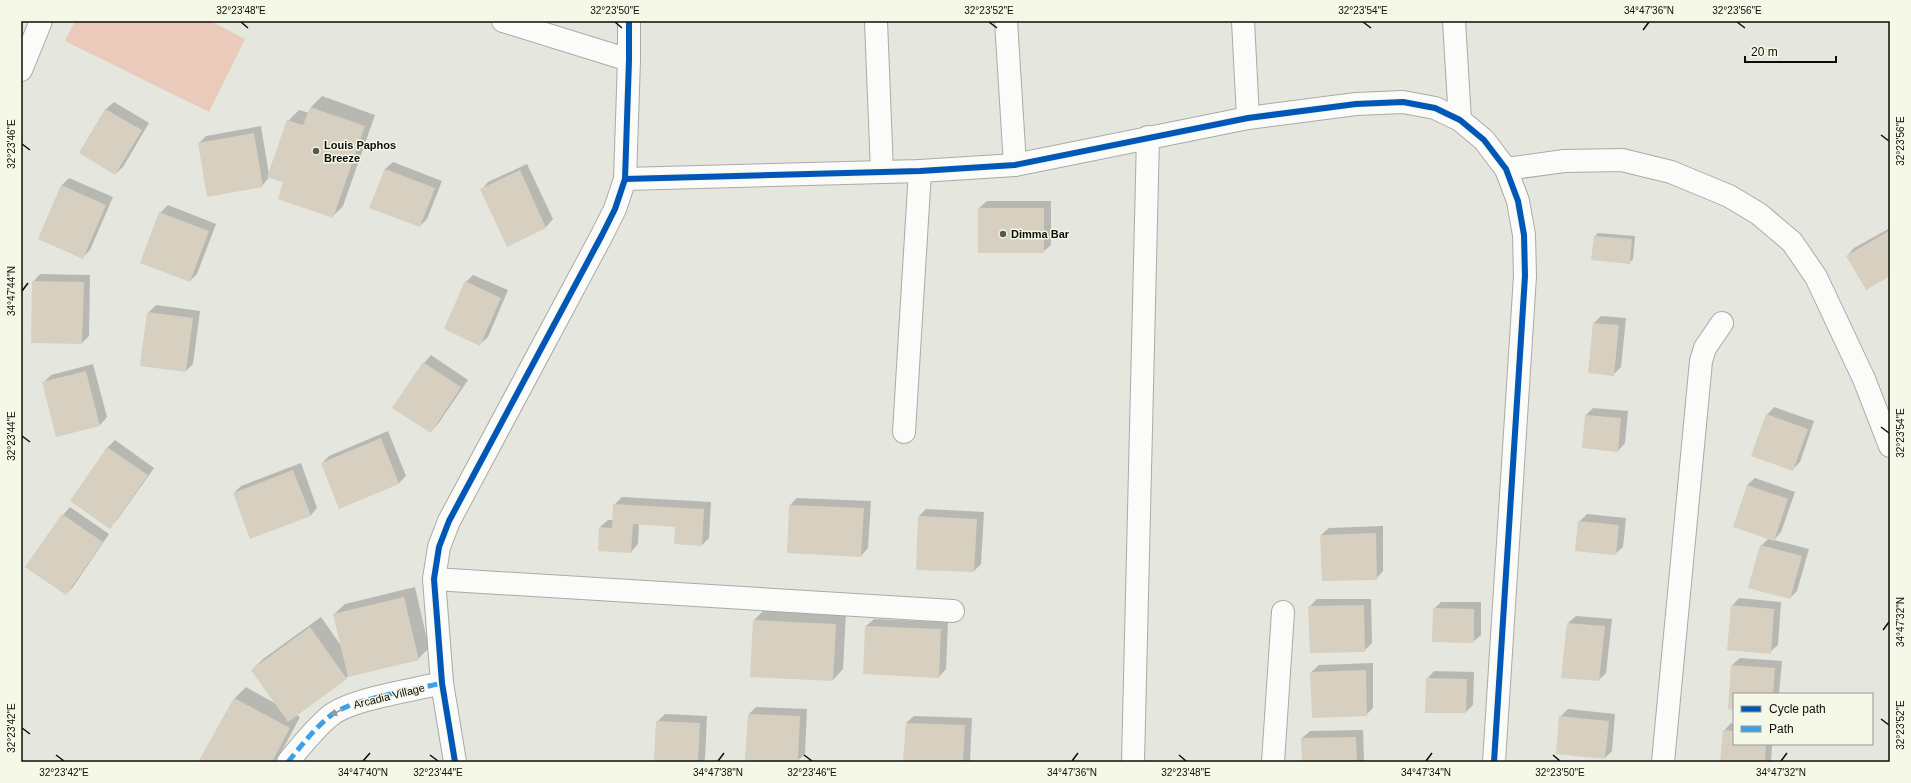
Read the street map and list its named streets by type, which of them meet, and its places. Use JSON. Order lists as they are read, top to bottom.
{
  "streets": {
    "street": ["Arcadia Village"]
  },
  "one_way": ["Arcadia Village"],
  "places": ["Louis Paphos Breeze", "Dimma Bar"],
  "legend": ["Cycle path", "Path"],
  "scale_bar": "20 m",
  "coordinates": [
    "32°23'48\"E",
    "32°23'50\"E",
    "32°23'52\"E",
    "32°23'54\"E",
    "34°47'36\"N",
    "32°23'56\"E",
    "32°23'46\"E",
    "34°47'44\"N",
    "32°23'44\"E",
    "34°47'32\"N",
    "32°23'42\"E",
    "34°47'40\"N",
    "34°47'38\"N",
    "34°47'34\"N"
  ]
}
